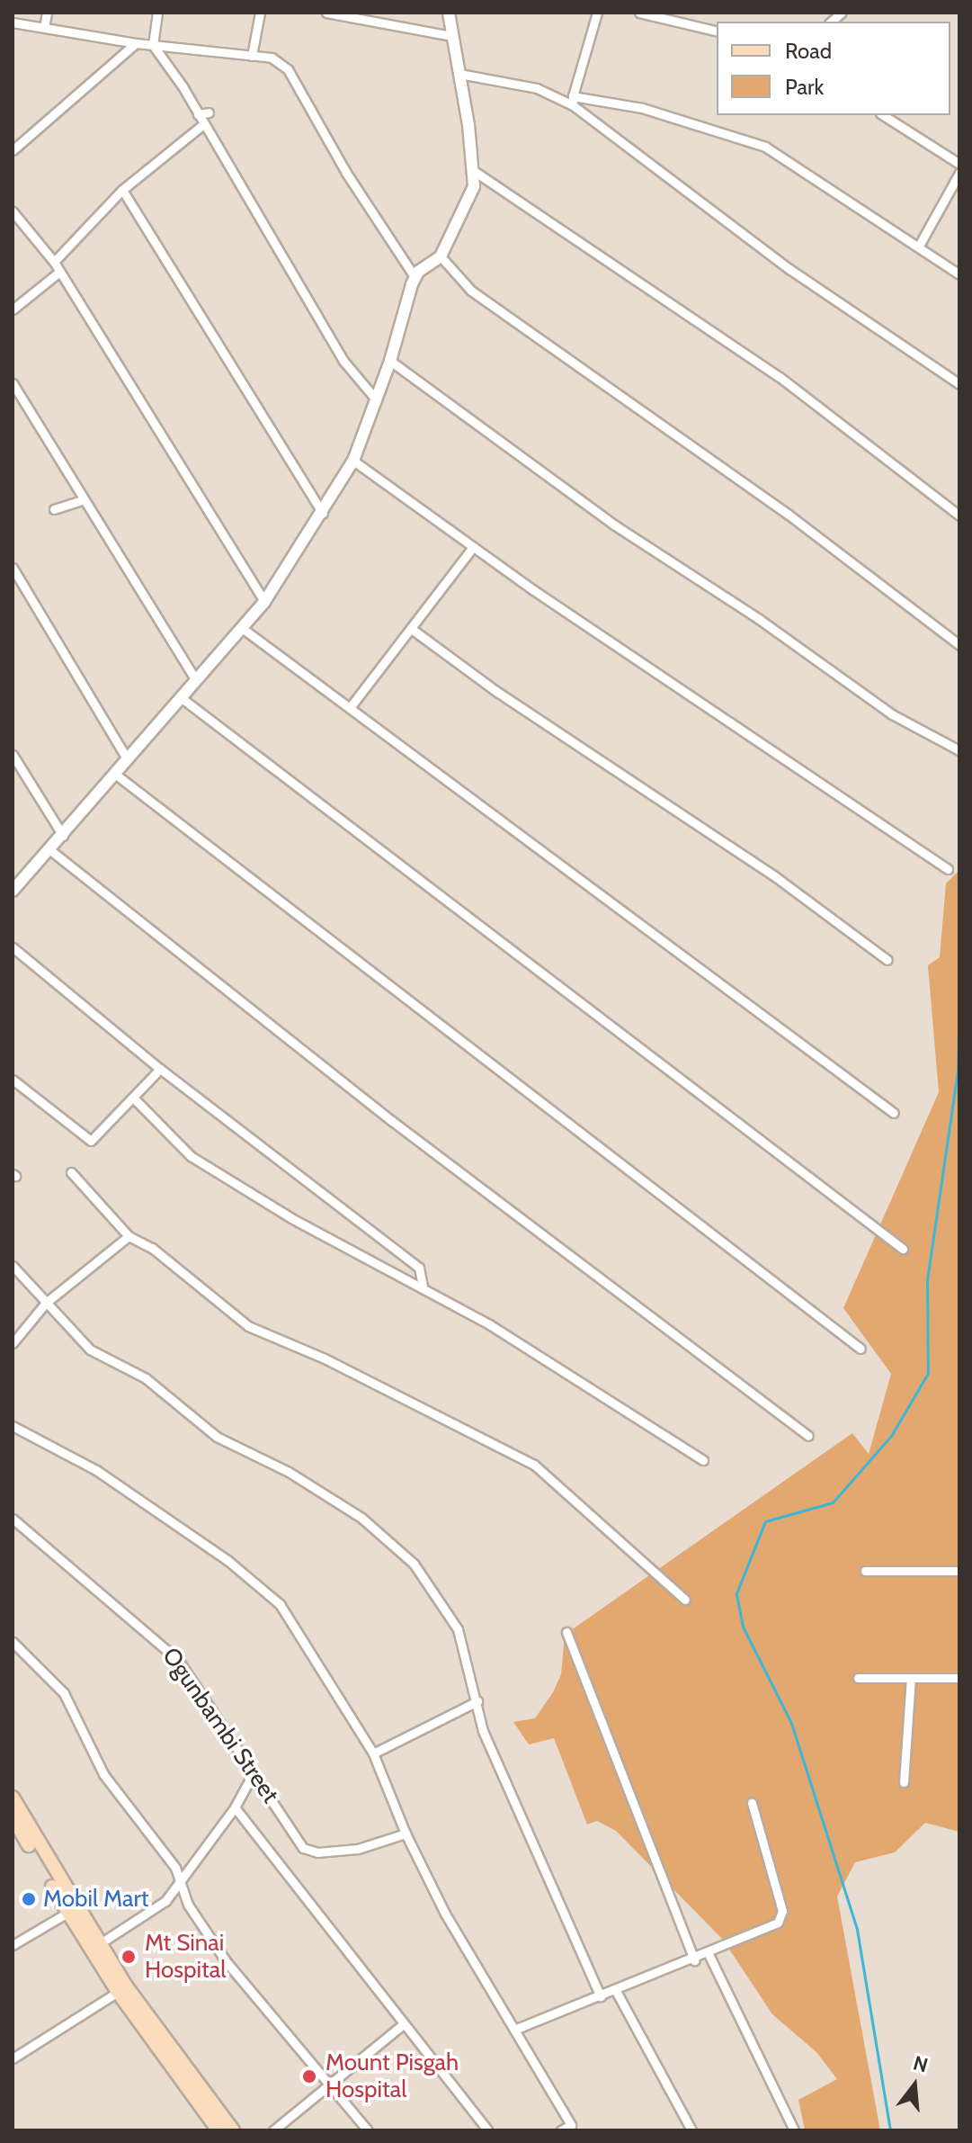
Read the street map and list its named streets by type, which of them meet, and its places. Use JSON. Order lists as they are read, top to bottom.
{
  "streets": {
    "street": ["Ogunbambi Street"]
  },
  "places": ["Mobil Mart", "Mt Sinai Hospital", "Mount Pisgah Hospital"],
  "legend": ["Road", "Park"],
  "north": "top"
}
